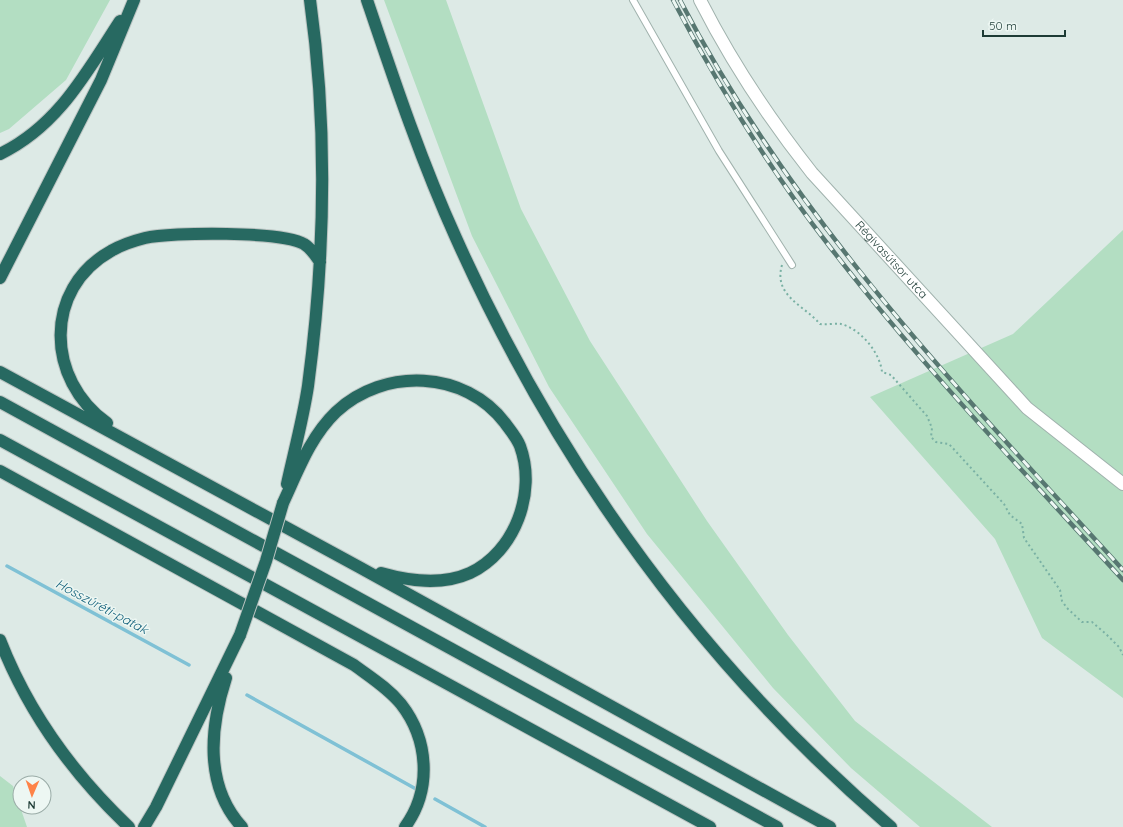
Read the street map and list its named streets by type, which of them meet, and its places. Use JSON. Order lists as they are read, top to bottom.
{
  "streets": {
    "street": ["Régivasútsor utca"]
  },
  "water": ["Hosszúréti-patak"],
  "scale_bar": "50 m",
  "north": "bottom"
}
